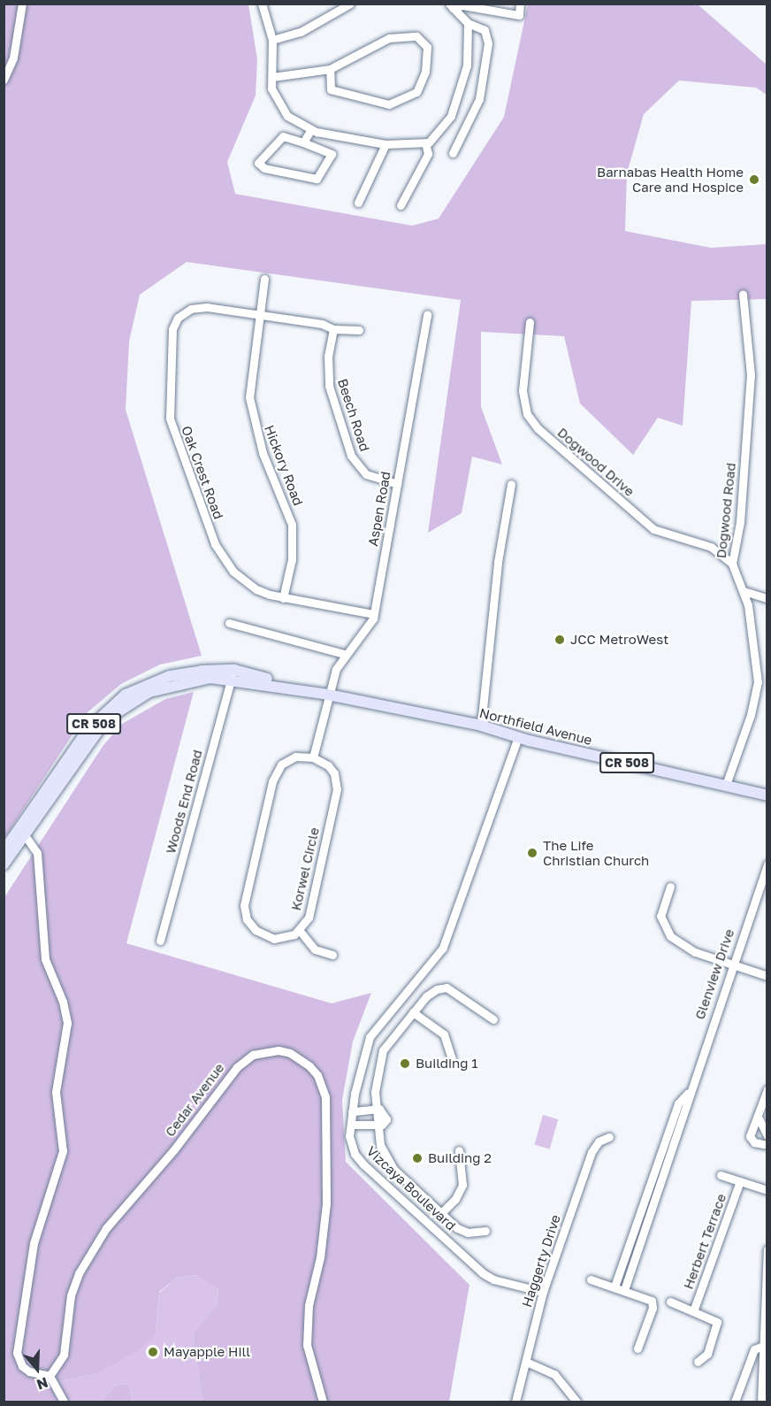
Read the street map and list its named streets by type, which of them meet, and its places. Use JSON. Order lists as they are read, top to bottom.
{
  "streets": {
    "main road": ["CR 508", "Northfield Avenue"],
    "street": [
      "Beech Road",
      "Dogwood Drive",
      "Hickory Road",
      "Oak Crest Road",
      "Aspen Road",
      "Dogwood Road",
      "Woods End Road",
      "Korwel Circle",
      "Glenview Drive",
      "Cedar Avenue",
      "Vizcaya Boulevard",
      "Herbert Terrace",
      "Haggerty Drive"
    ]
  },
  "crossings": [
    ["Beech Road", "Oak Crest Road"],
    ["Beech Road", "Aspen Road"],
    ["Dogwood Drive", "Dogwood Road"],
    ["Hickory Road", "Oak Crest Road"],
    ["Oak Crest Road", "Aspen Road"],
    ["Aspen Road", "Northfield Avenue"],
    ["Dogwood Road", "Northfield Avenue"],
    ["Northfield Avenue", "Woods End Road"],
    ["Northfield Avenue", "Vizcaya Boulevard"],
    ["Vizcaya Boulevard", "Haggerty Drive"]
  ],
  "places": [
    "Barnabas Health Home Care and Hospice",
    "JCC MetroWest",
    "The Life Christian Church",
    "Building 1",
    "Building 2",
    "Mayapple Hill"
  ],
  "north": "bottom"
}
